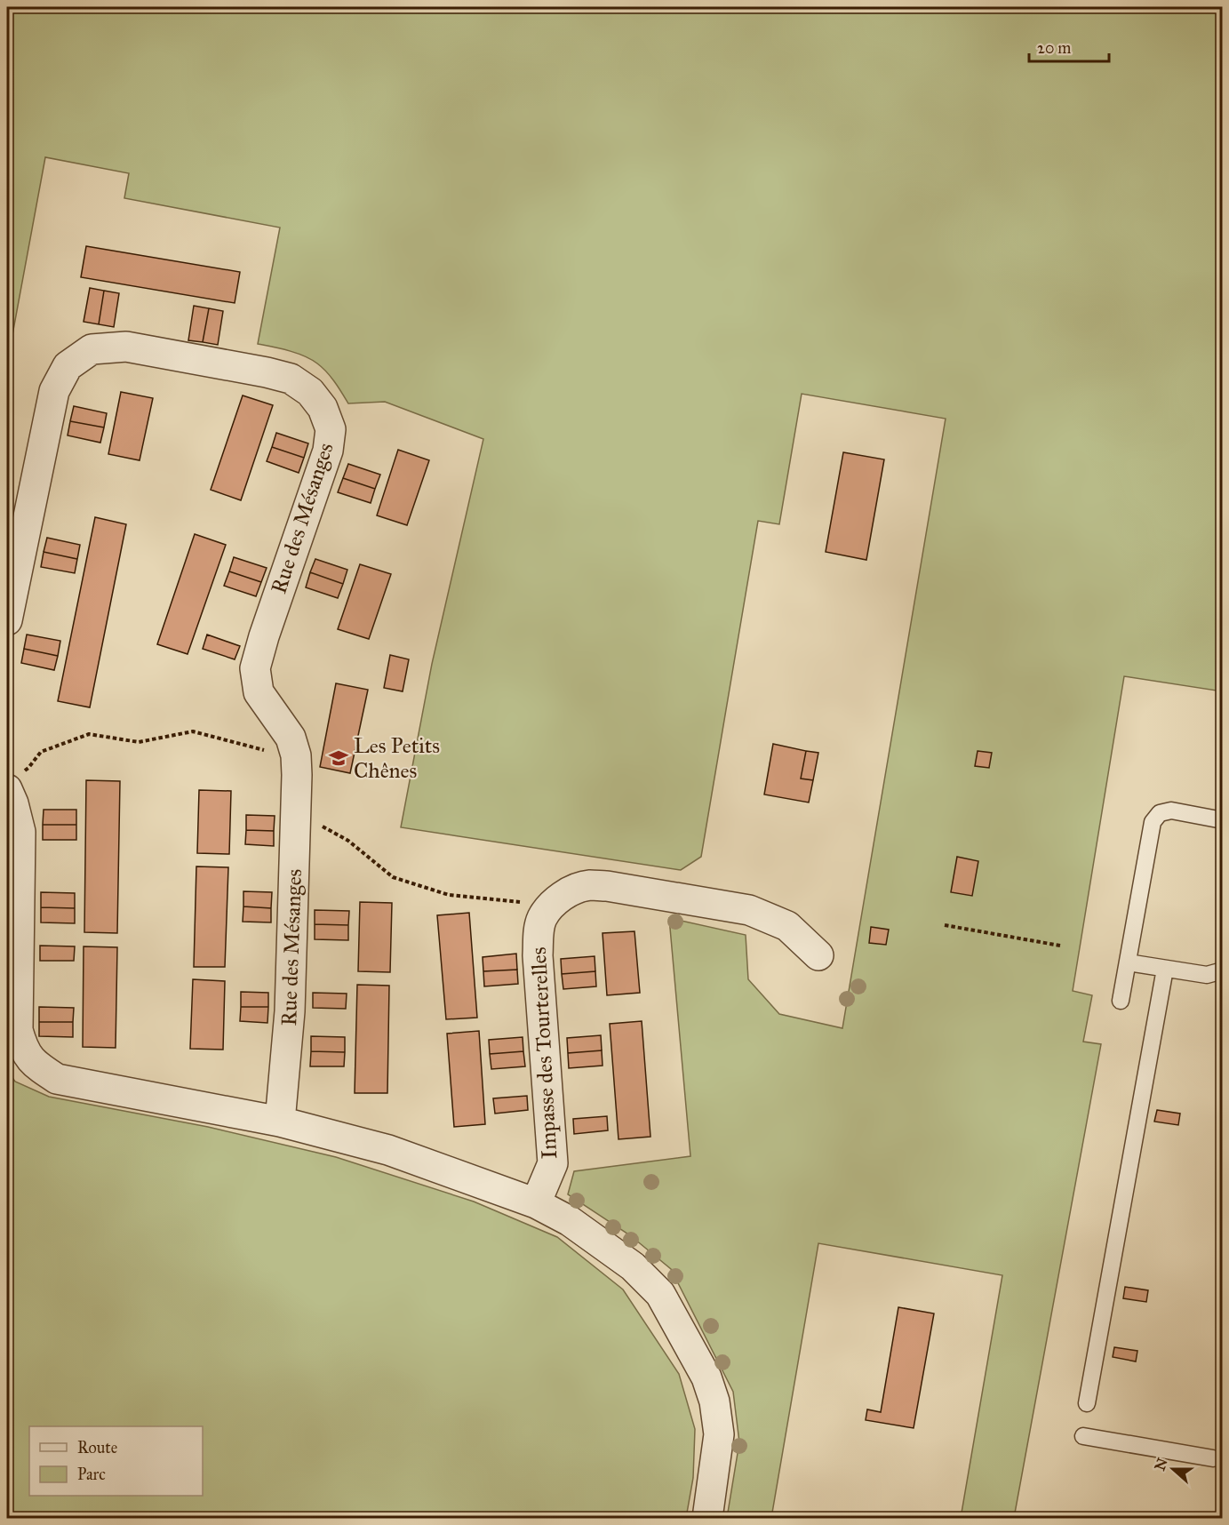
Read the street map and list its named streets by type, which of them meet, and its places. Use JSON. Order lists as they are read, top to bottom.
{
  "streets": {
    "street": ["Rue des Mésanges", "Impasse des Tourterelles"]
  },
  "places": {
    "school or university": ["Les Petits Chênes"]
  },
  "legend": ["Route", "Parc"],
  "scale_bar": "20 m",
  "north": "left"
}
